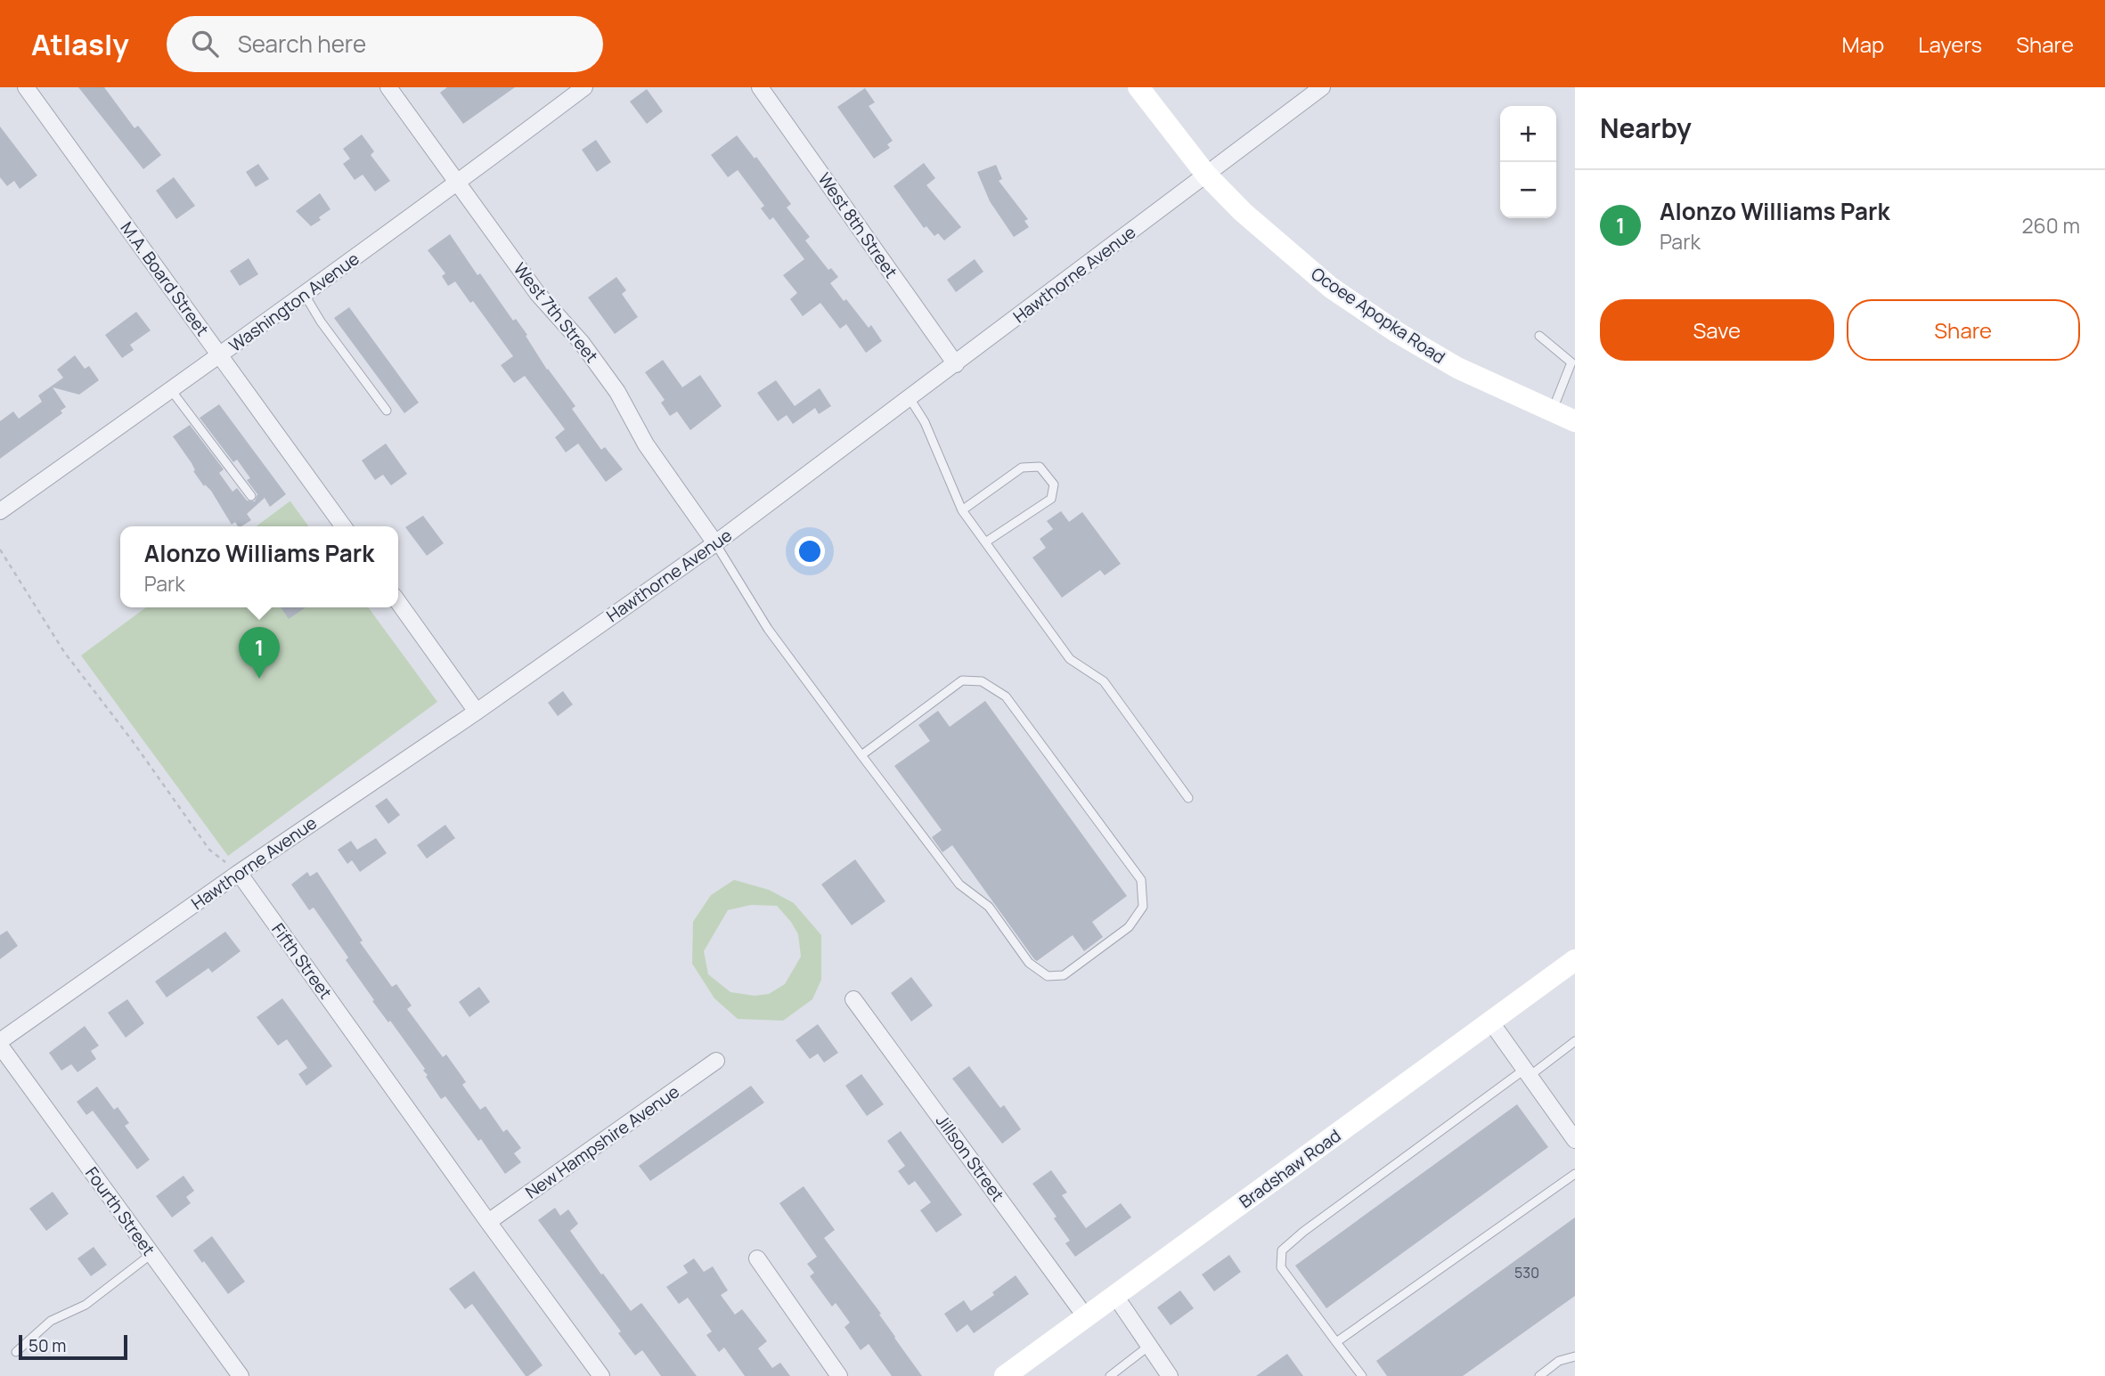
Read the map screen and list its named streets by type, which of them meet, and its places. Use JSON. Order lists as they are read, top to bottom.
{
  "streets": {
    "street": [
      "West 8th Street",
      "Hawthorne Avenue",
      "M.A. Board Street",
      "Washington Avenue",
      "West 7th Street",
      "Ocoee Apopka Road",
      "Fifth Street",
      "New Hampshire Avenue",
      "Jillson Street",
      "Bradshaw Road",
      "Fourth Street"
    ]
  },
  "crossings": [
    ["West 8th Street", "Hawthorne Avenue"],
    ["Hawthorne Avenue", "West 7th Street"],
    ["Hawthorne Avenue", "Ocoee Apopka Road"],
    ["Hawthorne Avenue", "Fifth Street"],
    ["Hawthorne Avenue", "Fourth Street"],
    ["M.A. Board Street", "Washington Avenue"],
    ["Washington Avenue", "West 7th Street"],
    ["Fifth Street", "New Hampshire Avenue"],
    ["Jillson Street", "Bradshaw Road"]
  ],
  "house_numbers": ["530"],
  "scale_bar": "50 m",
  "page": {
    "header": "Atlasly",
    "search": "Search here",
    "nav": ["Map", "Layers", "Share"],
    "heading": "Nearby",
    "map_buttons": ["+", "−"],
    "list": [
      {
        "mark": "1",
        "name": "Alonzo Williams Park",
        "note": "Park",
        "value": "260 m"
      }
    ],
    "buttons": ["Save", "Share"],
    "popup": ["Alonzo Williams Park", "Park"],
    "pins": "1",
    "scale": "50 m"
  }
}
